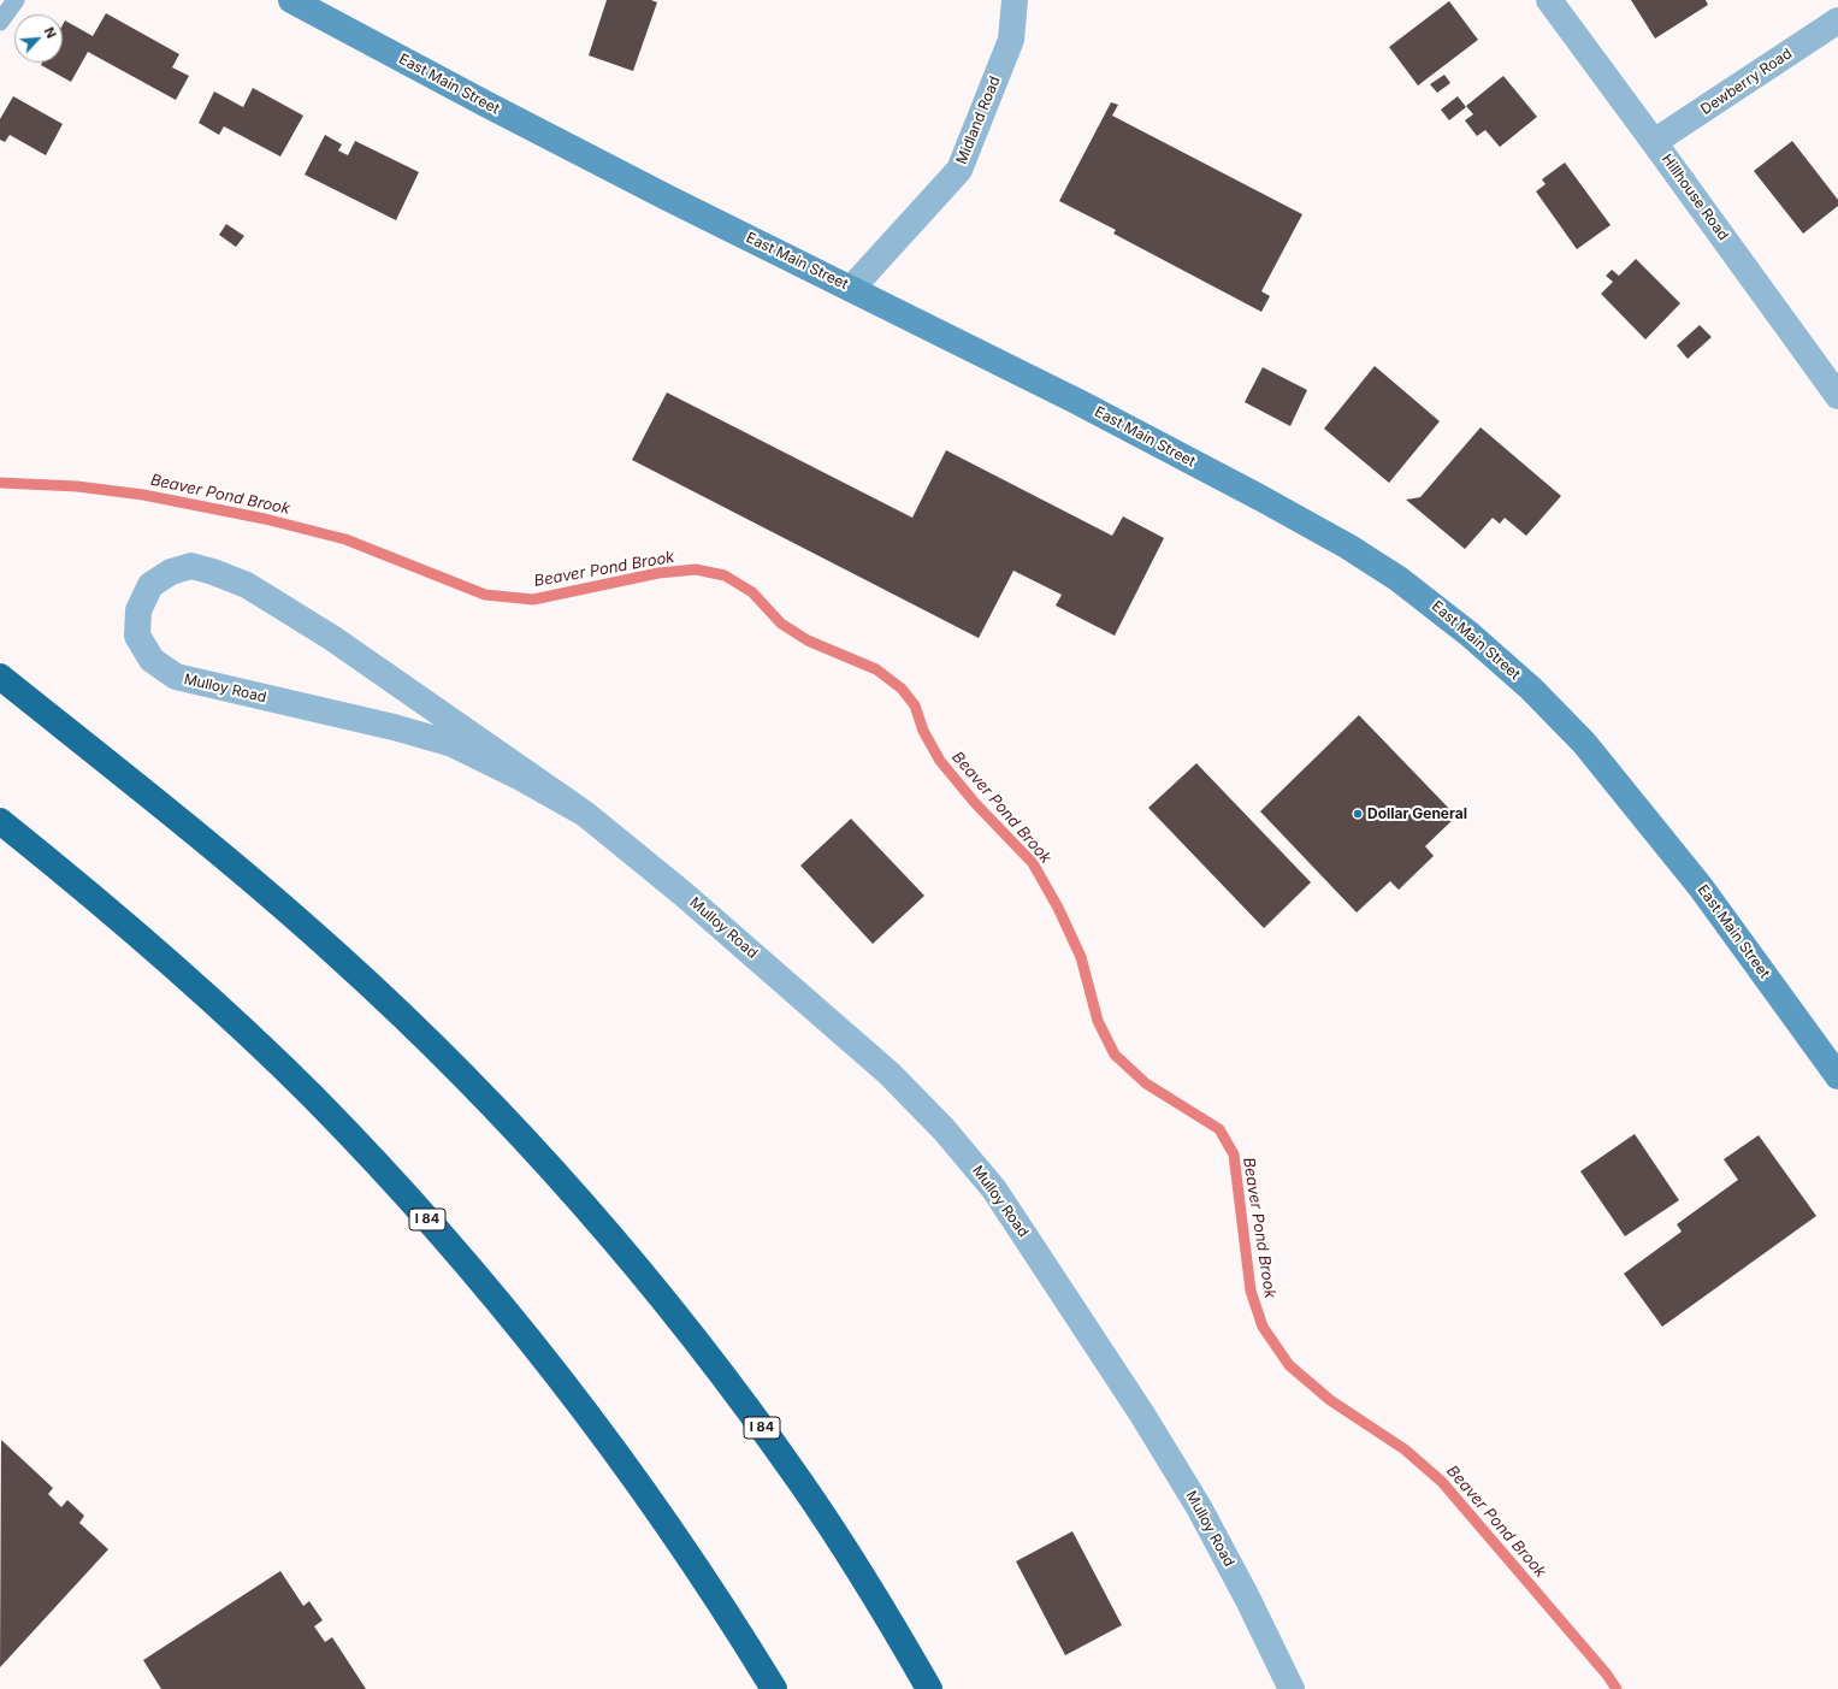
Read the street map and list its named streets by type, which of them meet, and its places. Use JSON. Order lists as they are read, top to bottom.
{
  "streets": {
    "highway": ["I 84"],
    "main road": ["East Main Street"],
    "street": [
      "Dewberry Road",
      "Midland Road",
      "Hillhouse Road",
      "Mulloy Road"
    ]
  },
  "crossings": [
    ["Dewberry Road", "Hillhouse Road"],
    ["East Main Street", "Midland Road"]
  ],
  "water": ["Beaver Pond Brook"],
  "places": ["Dollar General"],
  "north": "top right"
}
